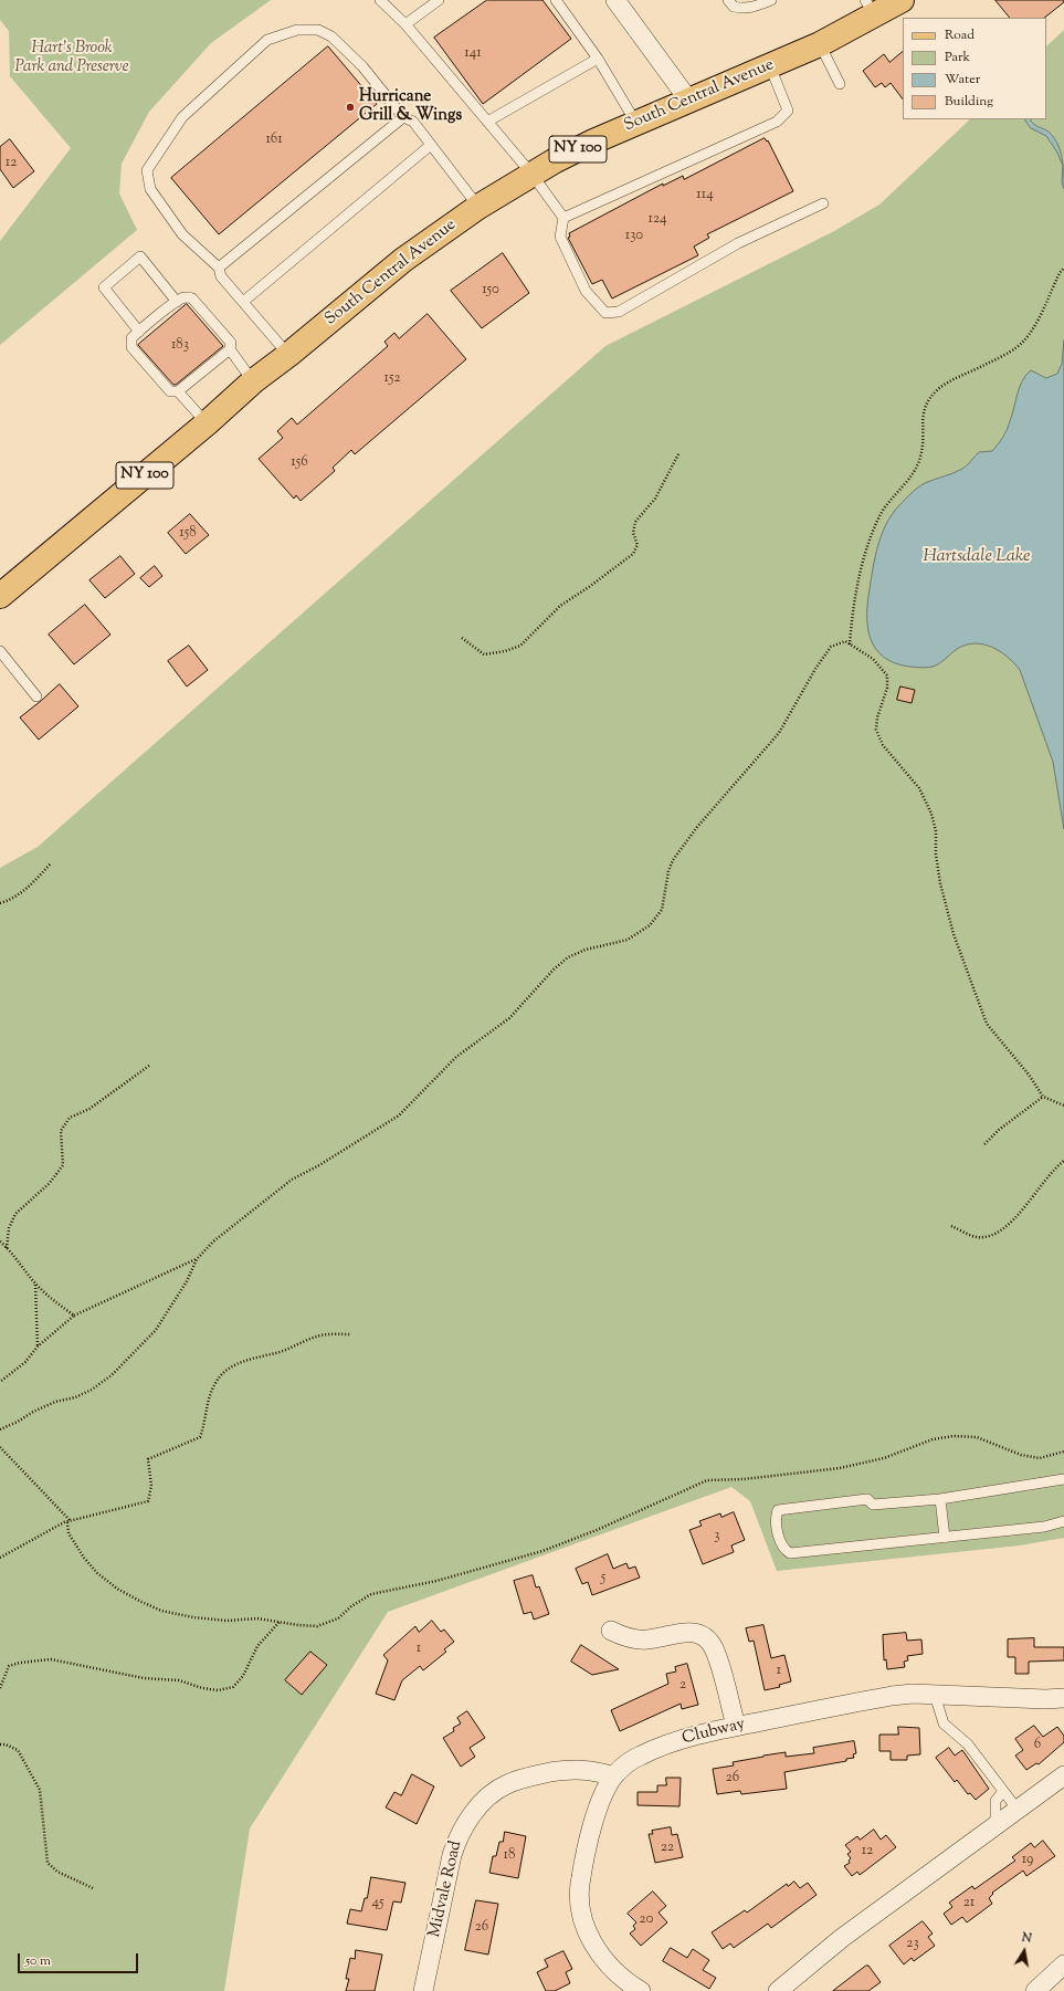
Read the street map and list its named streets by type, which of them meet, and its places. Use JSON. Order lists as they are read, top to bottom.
{
  "streets": {
    "main road": ["South Central Avenue", "NY 100"],
    "street": ["Clubway", "Midvale Road"]
  },
  "crossings": [
    ["South Central Avenue", "NY 100"],
    ["Clubway", "Midvale Road"]
  ],
  "water": ["Hartsdale Lake"],
  "parks": ["Hart's Brook Park and Preserve"],
  "places": ["Hurricane Grill & Wings"],
  "house_numbers": [
    "141",
    "161",
    "12",
    "114",
    "124",
    "130",
    "150",
    "183",
    "152",
    "156",
    "158",
    "3",
    "5",
    "1",
    "1",
    "2",
    "6",
    "26",
    "22",
    "12",
    "18",
    "19",
    "45",
    "21",
    "20",
    "26",
    "23"
  ],
  "legend": [
    "Road",
    "Park",
    "Water",
    "Building"
  ],
  "scale_bar": "50 m",
  "north": "top"
}
